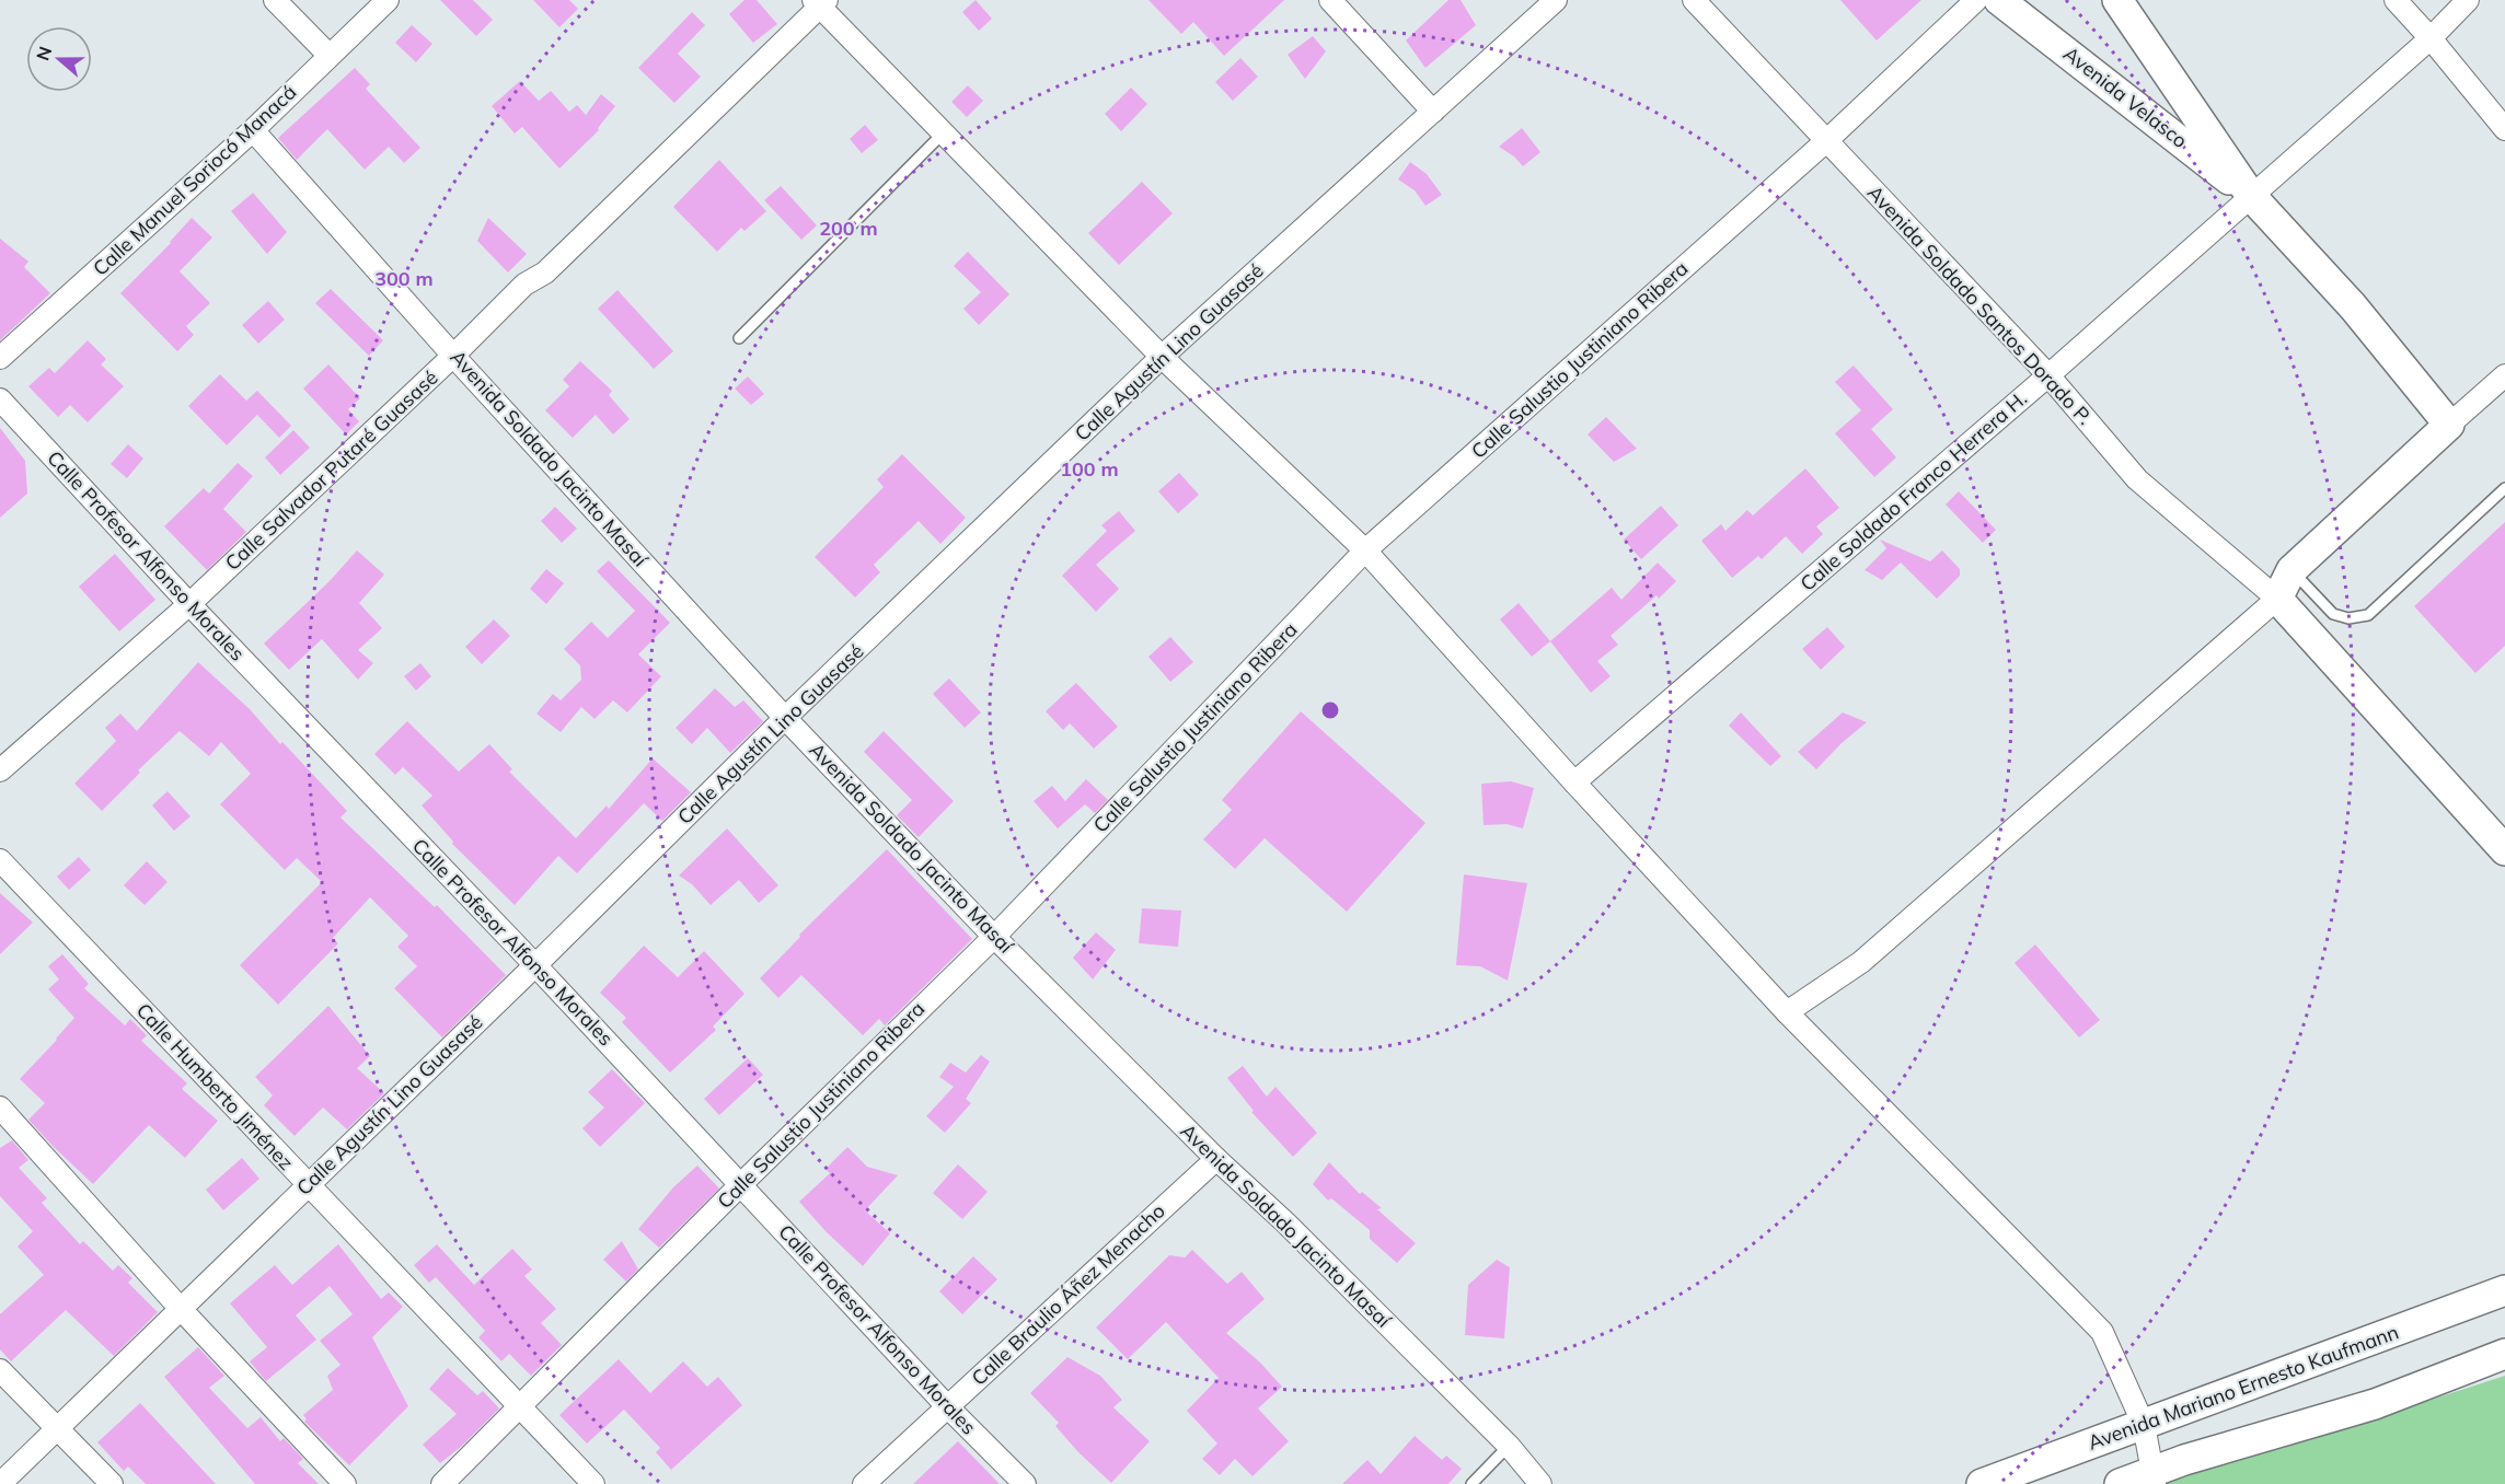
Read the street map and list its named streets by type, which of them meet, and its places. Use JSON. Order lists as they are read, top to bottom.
{
  "streets": {
    "street": [
      "Avenida Velasco",
      "Calle Manuel Soriocó Manacá",
      "Avenida Soldado Santos Dorado P.",
      "Calle Agustín Lino Guasasé",
      "Calle Salustio Justiniano Ribera",
      "Avenida Soldado Jacinto Masaí",
      "Calle Salvador Putaré Guasasé",
      "Calle Soldado Franco Herrera H.",
      "Calle Profesor Alfonso Morales",
      "Calle Humberto Jiménez",
      "Calle Braulio Áñez Menacho",
      "Avenida Mariano Ernesto Kaufmann"
    ]
  },
  "crossings": [
    ["Avenida Velasco", "Calle Soldado Franco Herrera H."],
    ["Calle Manuel Soriocó Manacá", "Avenida Soldado Jacinto Masaí"],
    ["Avenida Soldado Santos Dorado P.", "Calle Salustio Justiniano Ribera"],
    ["Avenida Soldado Santos Dorado P.", "Calle Soldado Franco Herrera H."],
    ["Calle Agustín Lino Guasasé", "Avenida Soldado Jacinto Masaí"],
    ["Calle Agustín Lino Guasasé", "Calle Profesor Alfonso Morales"],
    ["Calle Agustín Lino Guasasé", "Calle Humberto Jiménez"],
    ["Calle Salustio Justiniano Ribera", "Avenida Soldado Jacinto Masaí"],
    ["Calle Salustio Justiniano Ribera", "Calle Profesor Alfonso Morales"],
    ["Calle Salustio Justiniano Ribera", "Calle Humberto Jiménez"],
    ["Avenida Soldado Jacinto Masaí", "Calle Salvador Putaré Guasasé"],
    ["Avenida Soldado Jacinto Masaí", "Calle Braulio Áñez Menacho"],
    ["Calle Salvador Putaré Guasasé", "Calle Profesor Alfonso Morales"],
    ["Calle Profesor Alfonso Morales", "Calle Braulio Áñez Menacho"]
  ],
  "north": "left",
  "rings": ["200 m", "300 m", "100 m"]
}
